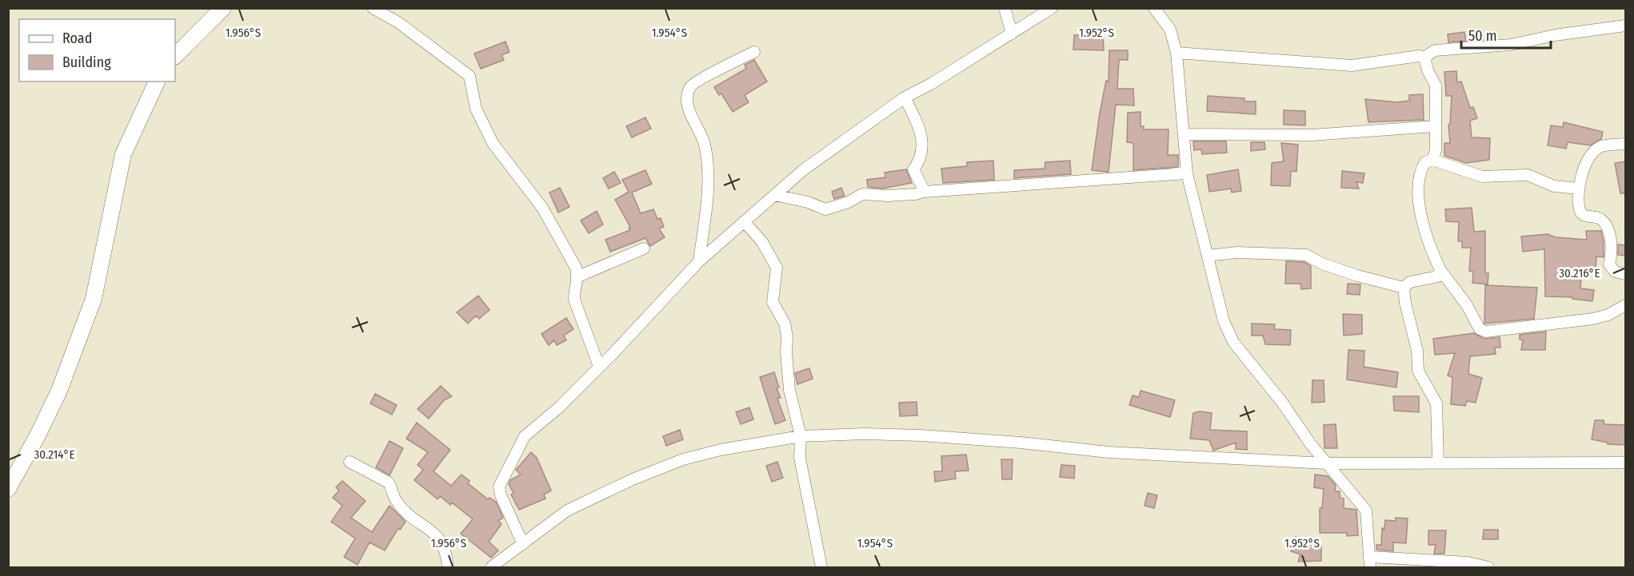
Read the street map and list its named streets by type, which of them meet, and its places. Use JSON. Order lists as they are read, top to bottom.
{
  "legend": ["Road", "Building"],
  "scale_bar": "50 m",
  "coordinates": [
    "1.954°S",
    "1.952°S",
    "1.956°S",
    "30.216°E",
    "30.214°E"
  ]
}
